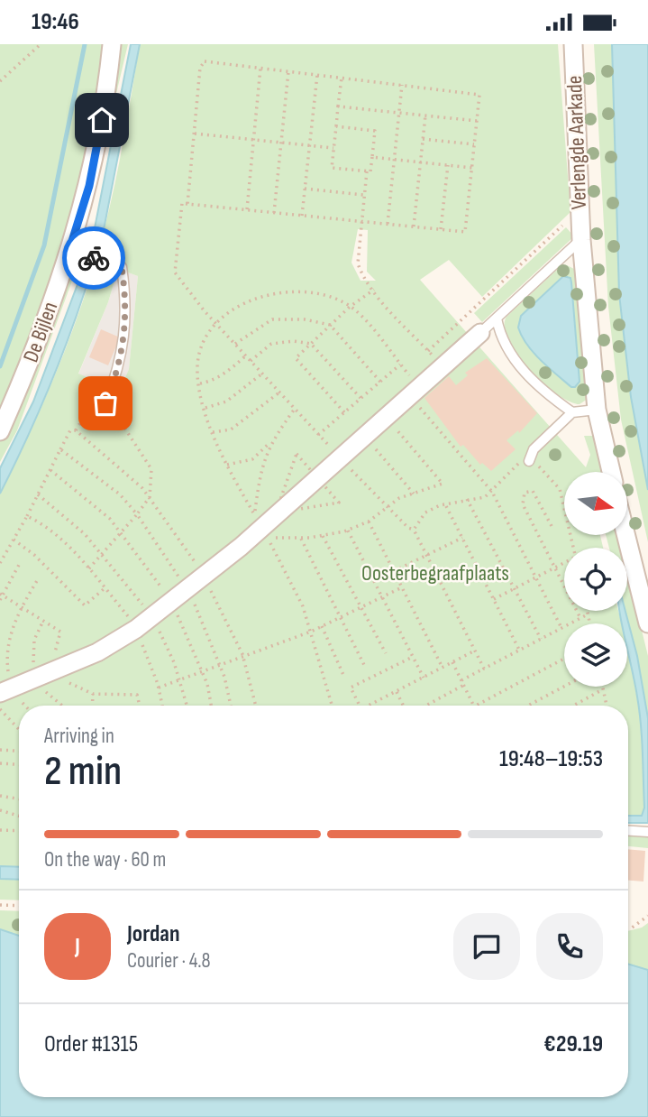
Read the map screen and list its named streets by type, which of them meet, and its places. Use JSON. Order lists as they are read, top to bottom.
{
  "streets": {
    "street": ["Verlengde Aarkade", "De Bijlen"]
  },
  "parks": ["Oosterbegraafplaats"],
  "north": "right",
  "page": {
    "status": "19:46",
    "heading": ["2 min", "Arriving in", "19:48–19:53"],
    "panel": [
      "Jordan",
      "Courier · 4.8",
      "Order #1315",
      "€29.19"
    ],
    "bar": "On the way · 60 m",
    "round": "J"
  }
}
